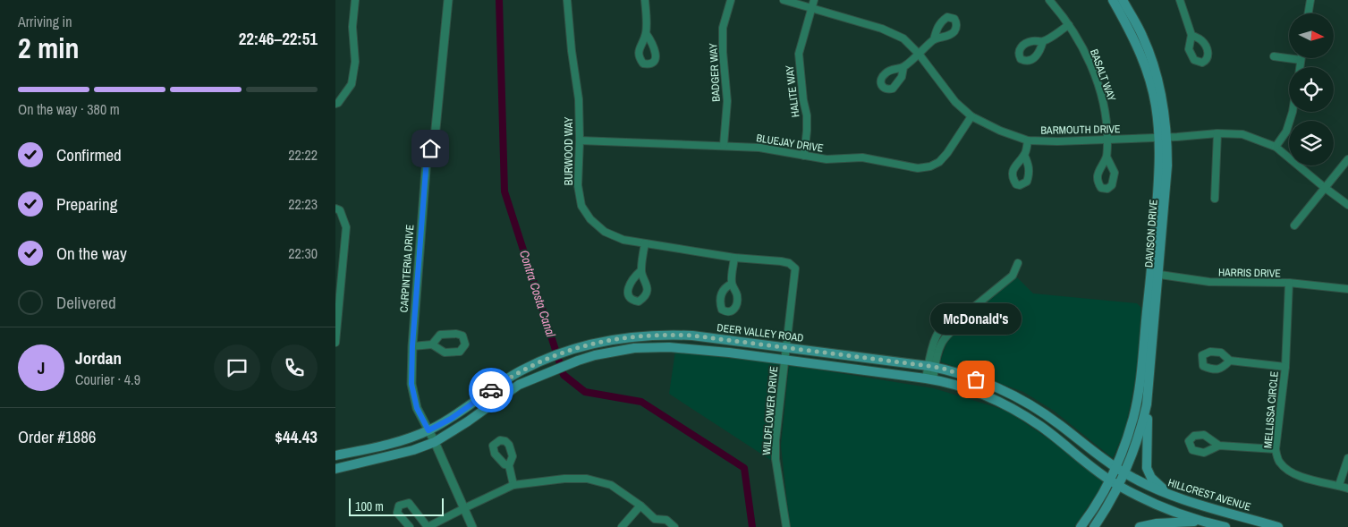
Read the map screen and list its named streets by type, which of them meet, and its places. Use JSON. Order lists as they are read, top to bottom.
{
  "streets": {
    "main road": ["DAVISON DRIVE", "DEER VALLEY ROAD", "HILLCREST AVENUE"],
    "street": [
      "BADGER WAY",
      "BASALT WAY",
      "HALITE WAY",
      "BARMOUTH DRIVE",
      "BLUEJAY DRIVE",
      "BURWOOD WAY",
      "CARPINTERIA DRIVE",
      "HARRIS DRIVE",
      "MELLISSA CIRCLE",
      "WILDFLOWER DRIVE"
    ]
  },
  "crossings": [
    ["BADGER WAY", "BLUEJAY DRIVE"],
    ["BASALT WAY", "BARMOUTH DRIVE"],
    ["HALITE WAY", "BARMOUTH DRIVE"],
    ["HALITE WAY", "BLUEJAY DRIVE"],
    ["BARMOUTH DRIVE", "BLUEJAY DRIVE"],
    ["BARMOUTH DRIVE", "DAVISON DRIVE"],
    ["BLUEJAY DRIVE", "BURWOOD WAY"],
    ["BURWOOD WAY", "WILDFLOWER DRIVE"],
    ["DAVISON DRIVE", "HARRIS DRIVE"],
    ["DAVISON DRIVE", "DEER VALLEY ROAD"],
    ["DAVISON DRIVE", "HILLCREST AVENUE"],
    ["CARPINTERIA DRIVE", "DEER VALLEY ROAD"],
    ["HARRIS DRIVE", "MELLISSA CIRCLE"],
    ["DEER VALLEY ROAD", "WILDFLOWER DRIVE"],
    ["DEER VALLEY ROAD", "HILLCREST AVENUE"]
  ],
  "water": ["Contra Costa Canal"],
  "places": ["McDonald's"],
  "scale_bar": "100 m",
  "north": "right",
  "page": {
    "heading": ["2 min", "Arriving in", "22:46–22:51"],
    "panel": [
      "Jordan",
      "Courier · 4.9",
      "Order #1886",
      "$44.43"
    ],
    "bar": "On the way · 380 m",
    "list": [
      ["Confirmed", "22:22"],
      ["Preparing", "22:23"],
      ["On the way", "22:30"],
      "Delivered"
    ],
    "bubble": "McDonald's",
    "round": "J",
    "scale": "100 m"
  }
}
